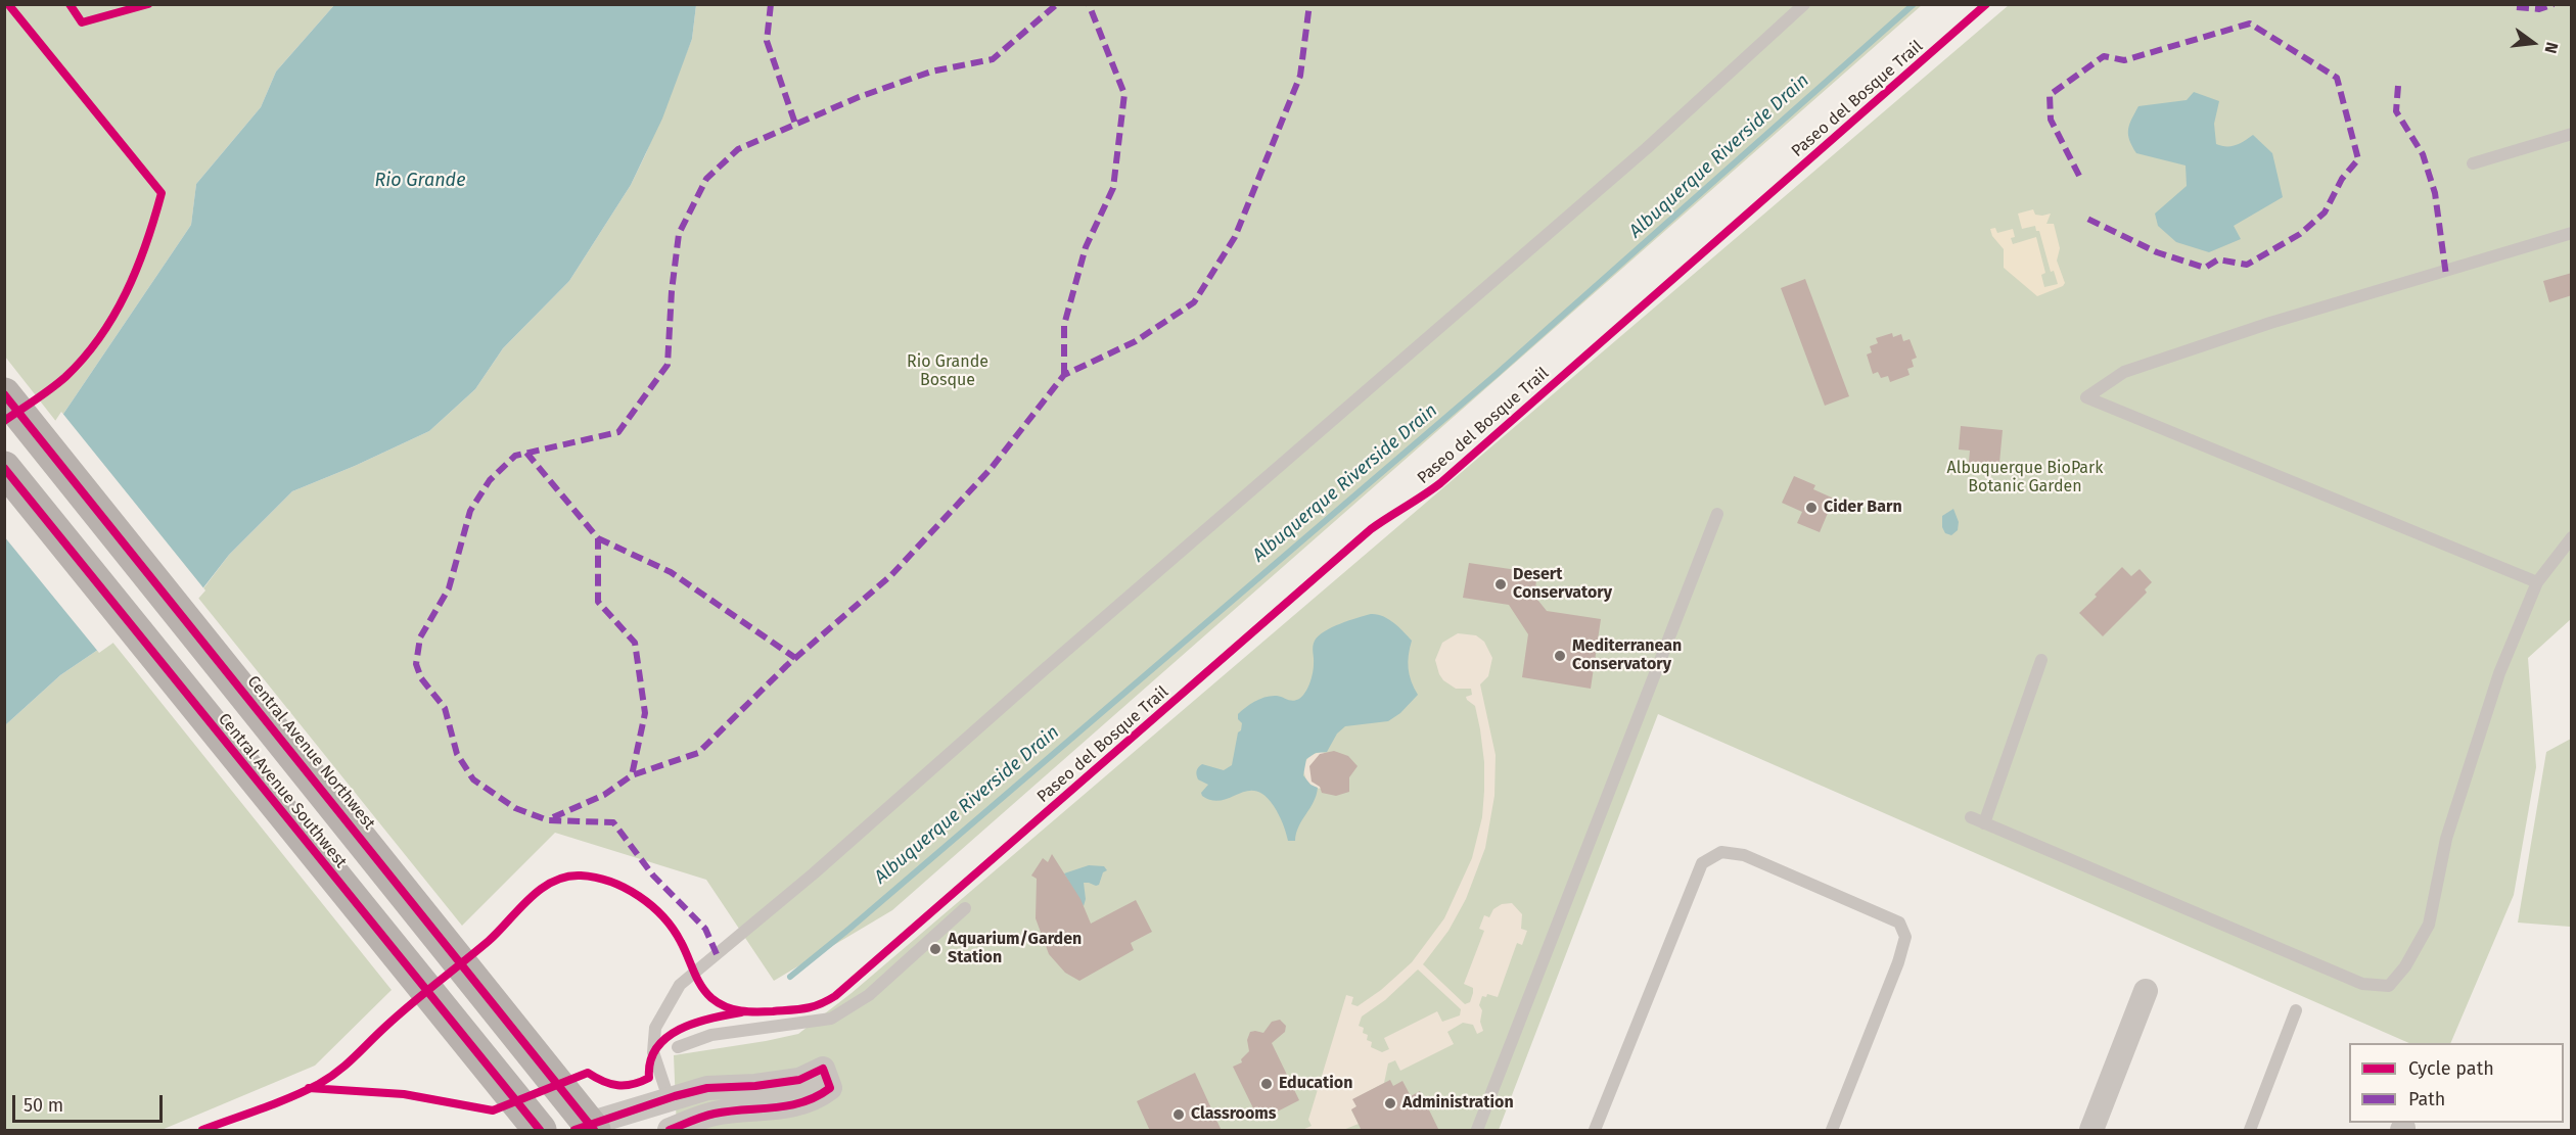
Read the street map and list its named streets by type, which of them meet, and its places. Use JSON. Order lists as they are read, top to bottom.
{
  "streets": {
    "main road": ["Central Avenue Northwest", "Central Avenue Southwest"],
    "cycle path": ["Paseo del Bosque Trail"]
  },
  "water": ["Albuquerque Riverside Drain", "Rio Grande"],
  "parks": ["Rio Grande Bosque", "Albuquerque BioPark Botanic Garden"],
  "places": [
    "Cider Barn",
    "Desert Conservatory",
    "Mediterranean Conservatory",
    "Aquarium/Garden Station",
    "Education",
    "Administration",
    "Classrooms"
  ],
  "legend": ["Cycle path", "Path"],
  "scale_bar": "50 m",
  "north": "right"
}
